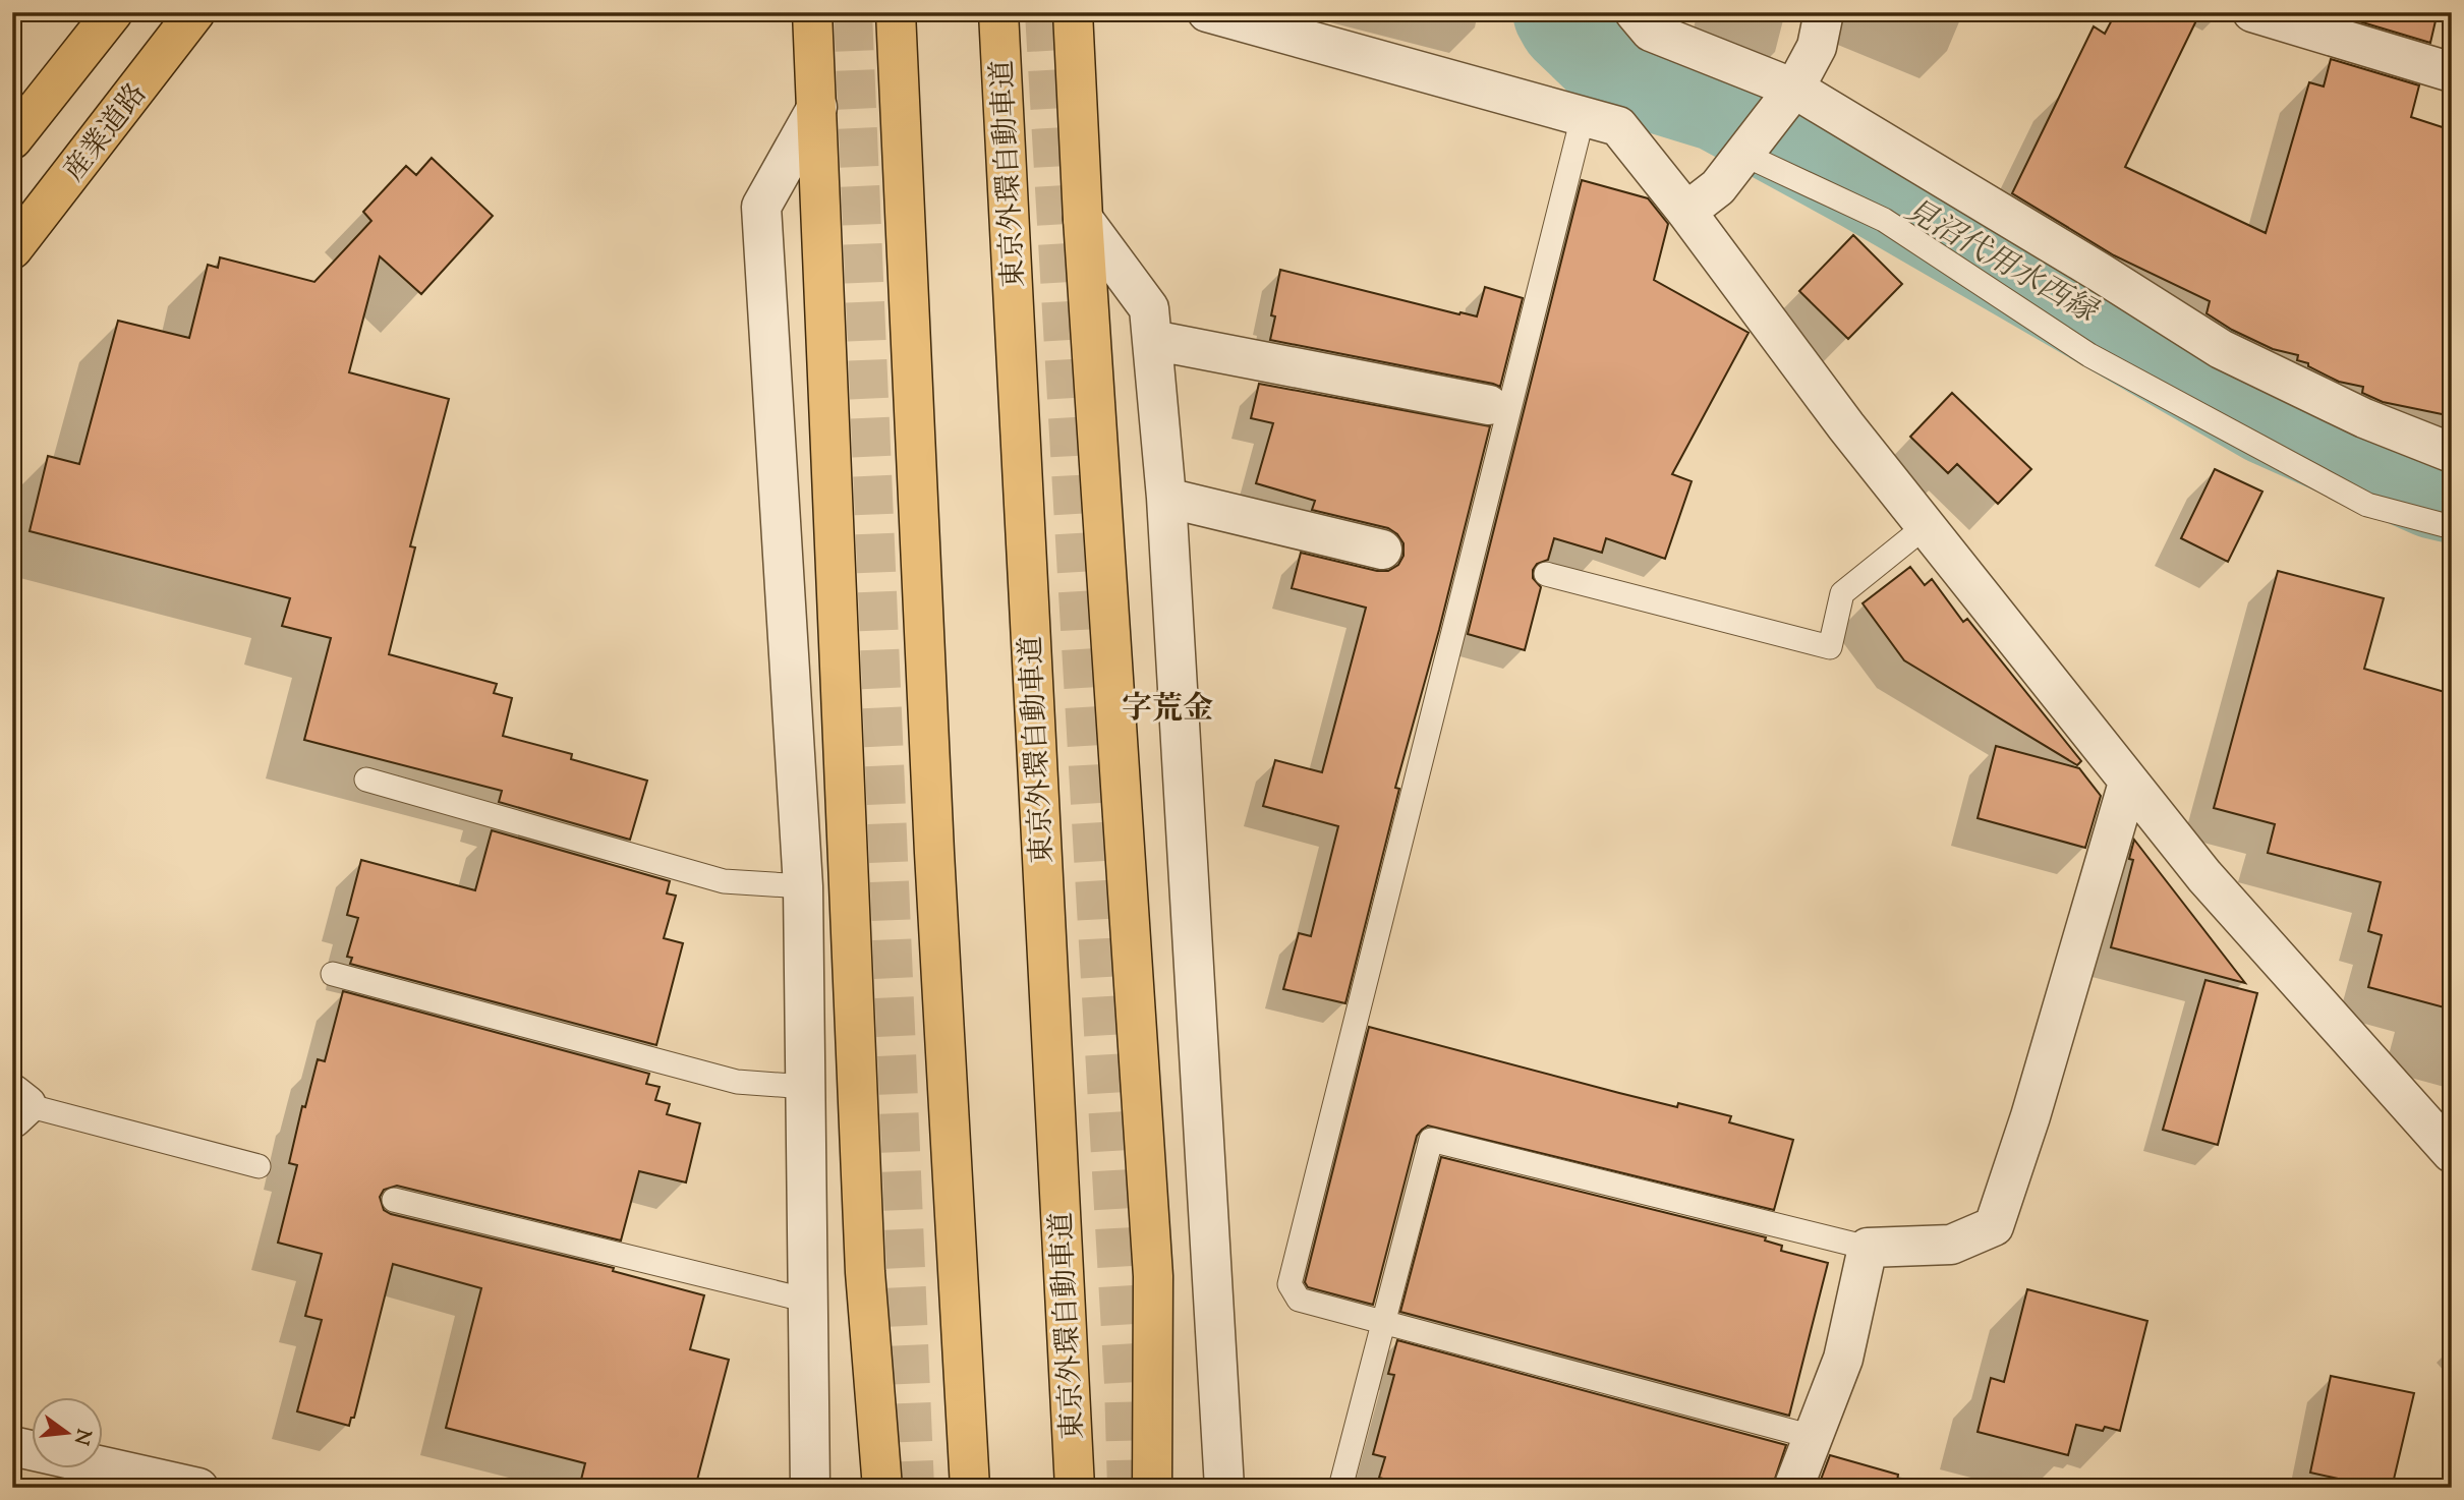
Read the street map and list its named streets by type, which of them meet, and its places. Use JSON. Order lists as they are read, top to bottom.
{
  "streets": {
    "main road": ["産業道路", "東京外環自動車道"]
  },
  "districts": ["字荒金"],
  "water": ["見沼代用水西縁"],
  "north": "right"
}
